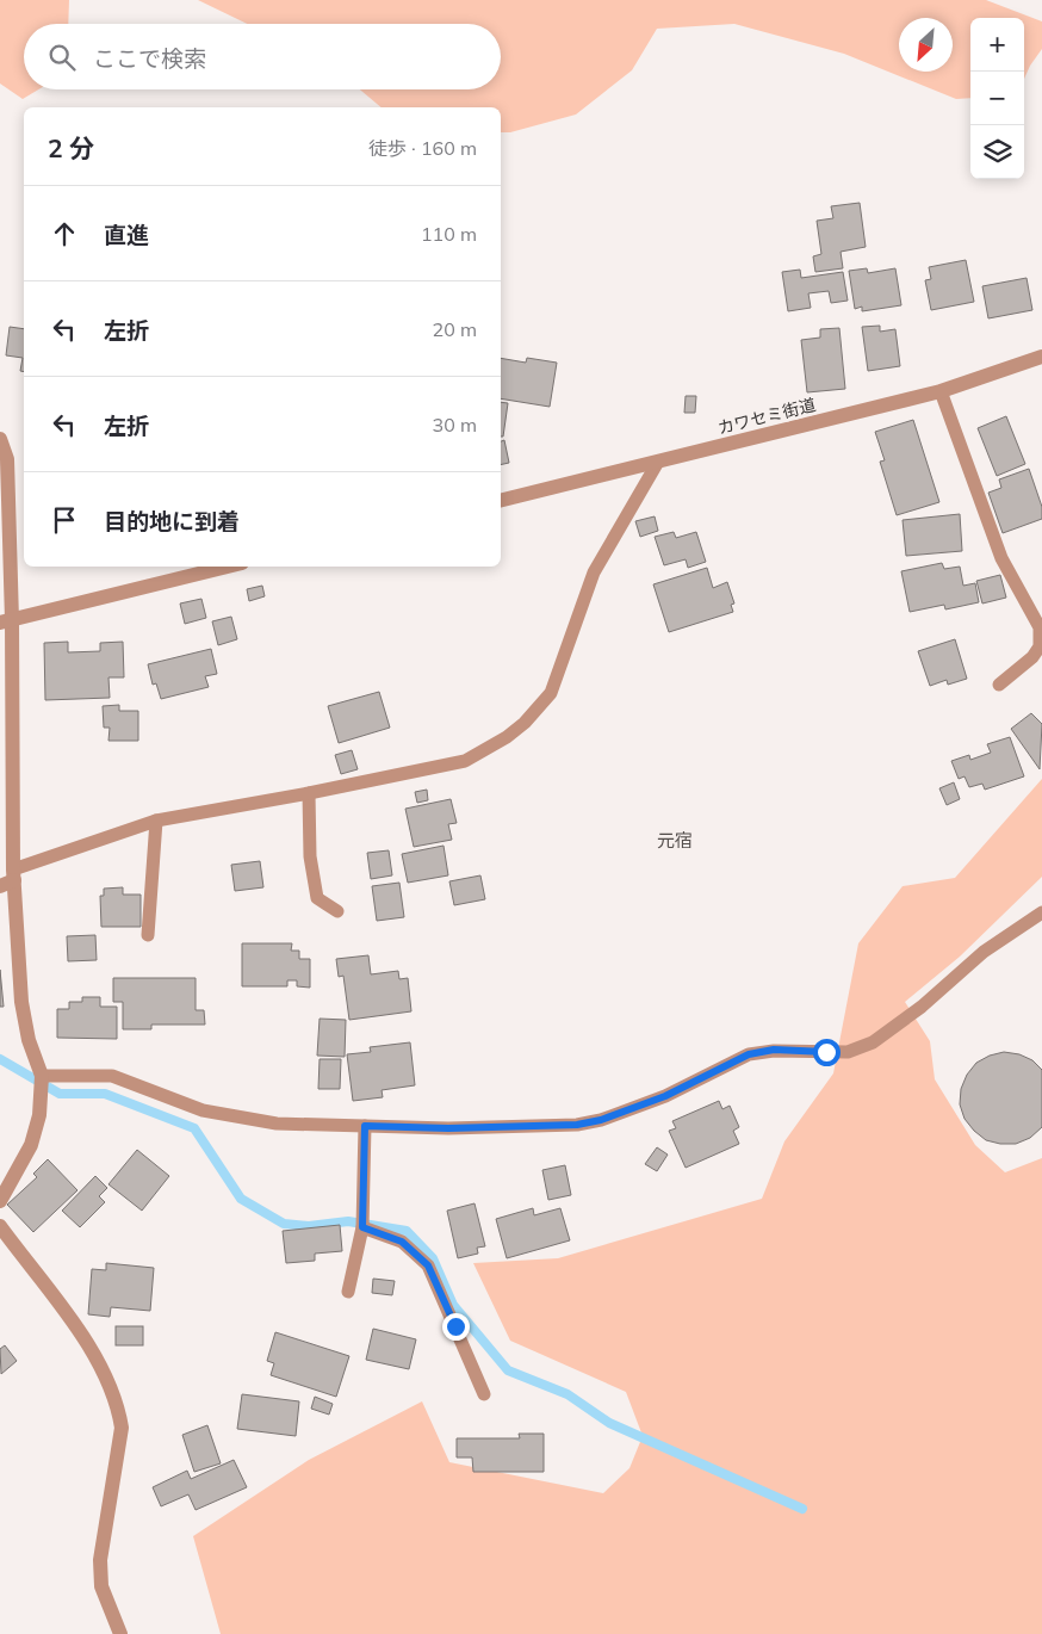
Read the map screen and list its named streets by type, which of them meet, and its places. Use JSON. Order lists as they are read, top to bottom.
{
  "streets": {
    "street": ["カワセミ街道"]
  },
  "districts": ["元宿"],
  "north": "bottom left",
  "page": {
    "map_buttons": ["+", "−"],
    "search": "ここで検索",
    "heading": ["2 分", "徒歩 · 160 m"],
    "list": [
      ["直進", "110 m"],
      ["左折", "20 m"],
      ["左折", "30 m"],
      "目的地に到着"
    ]
  }
}
